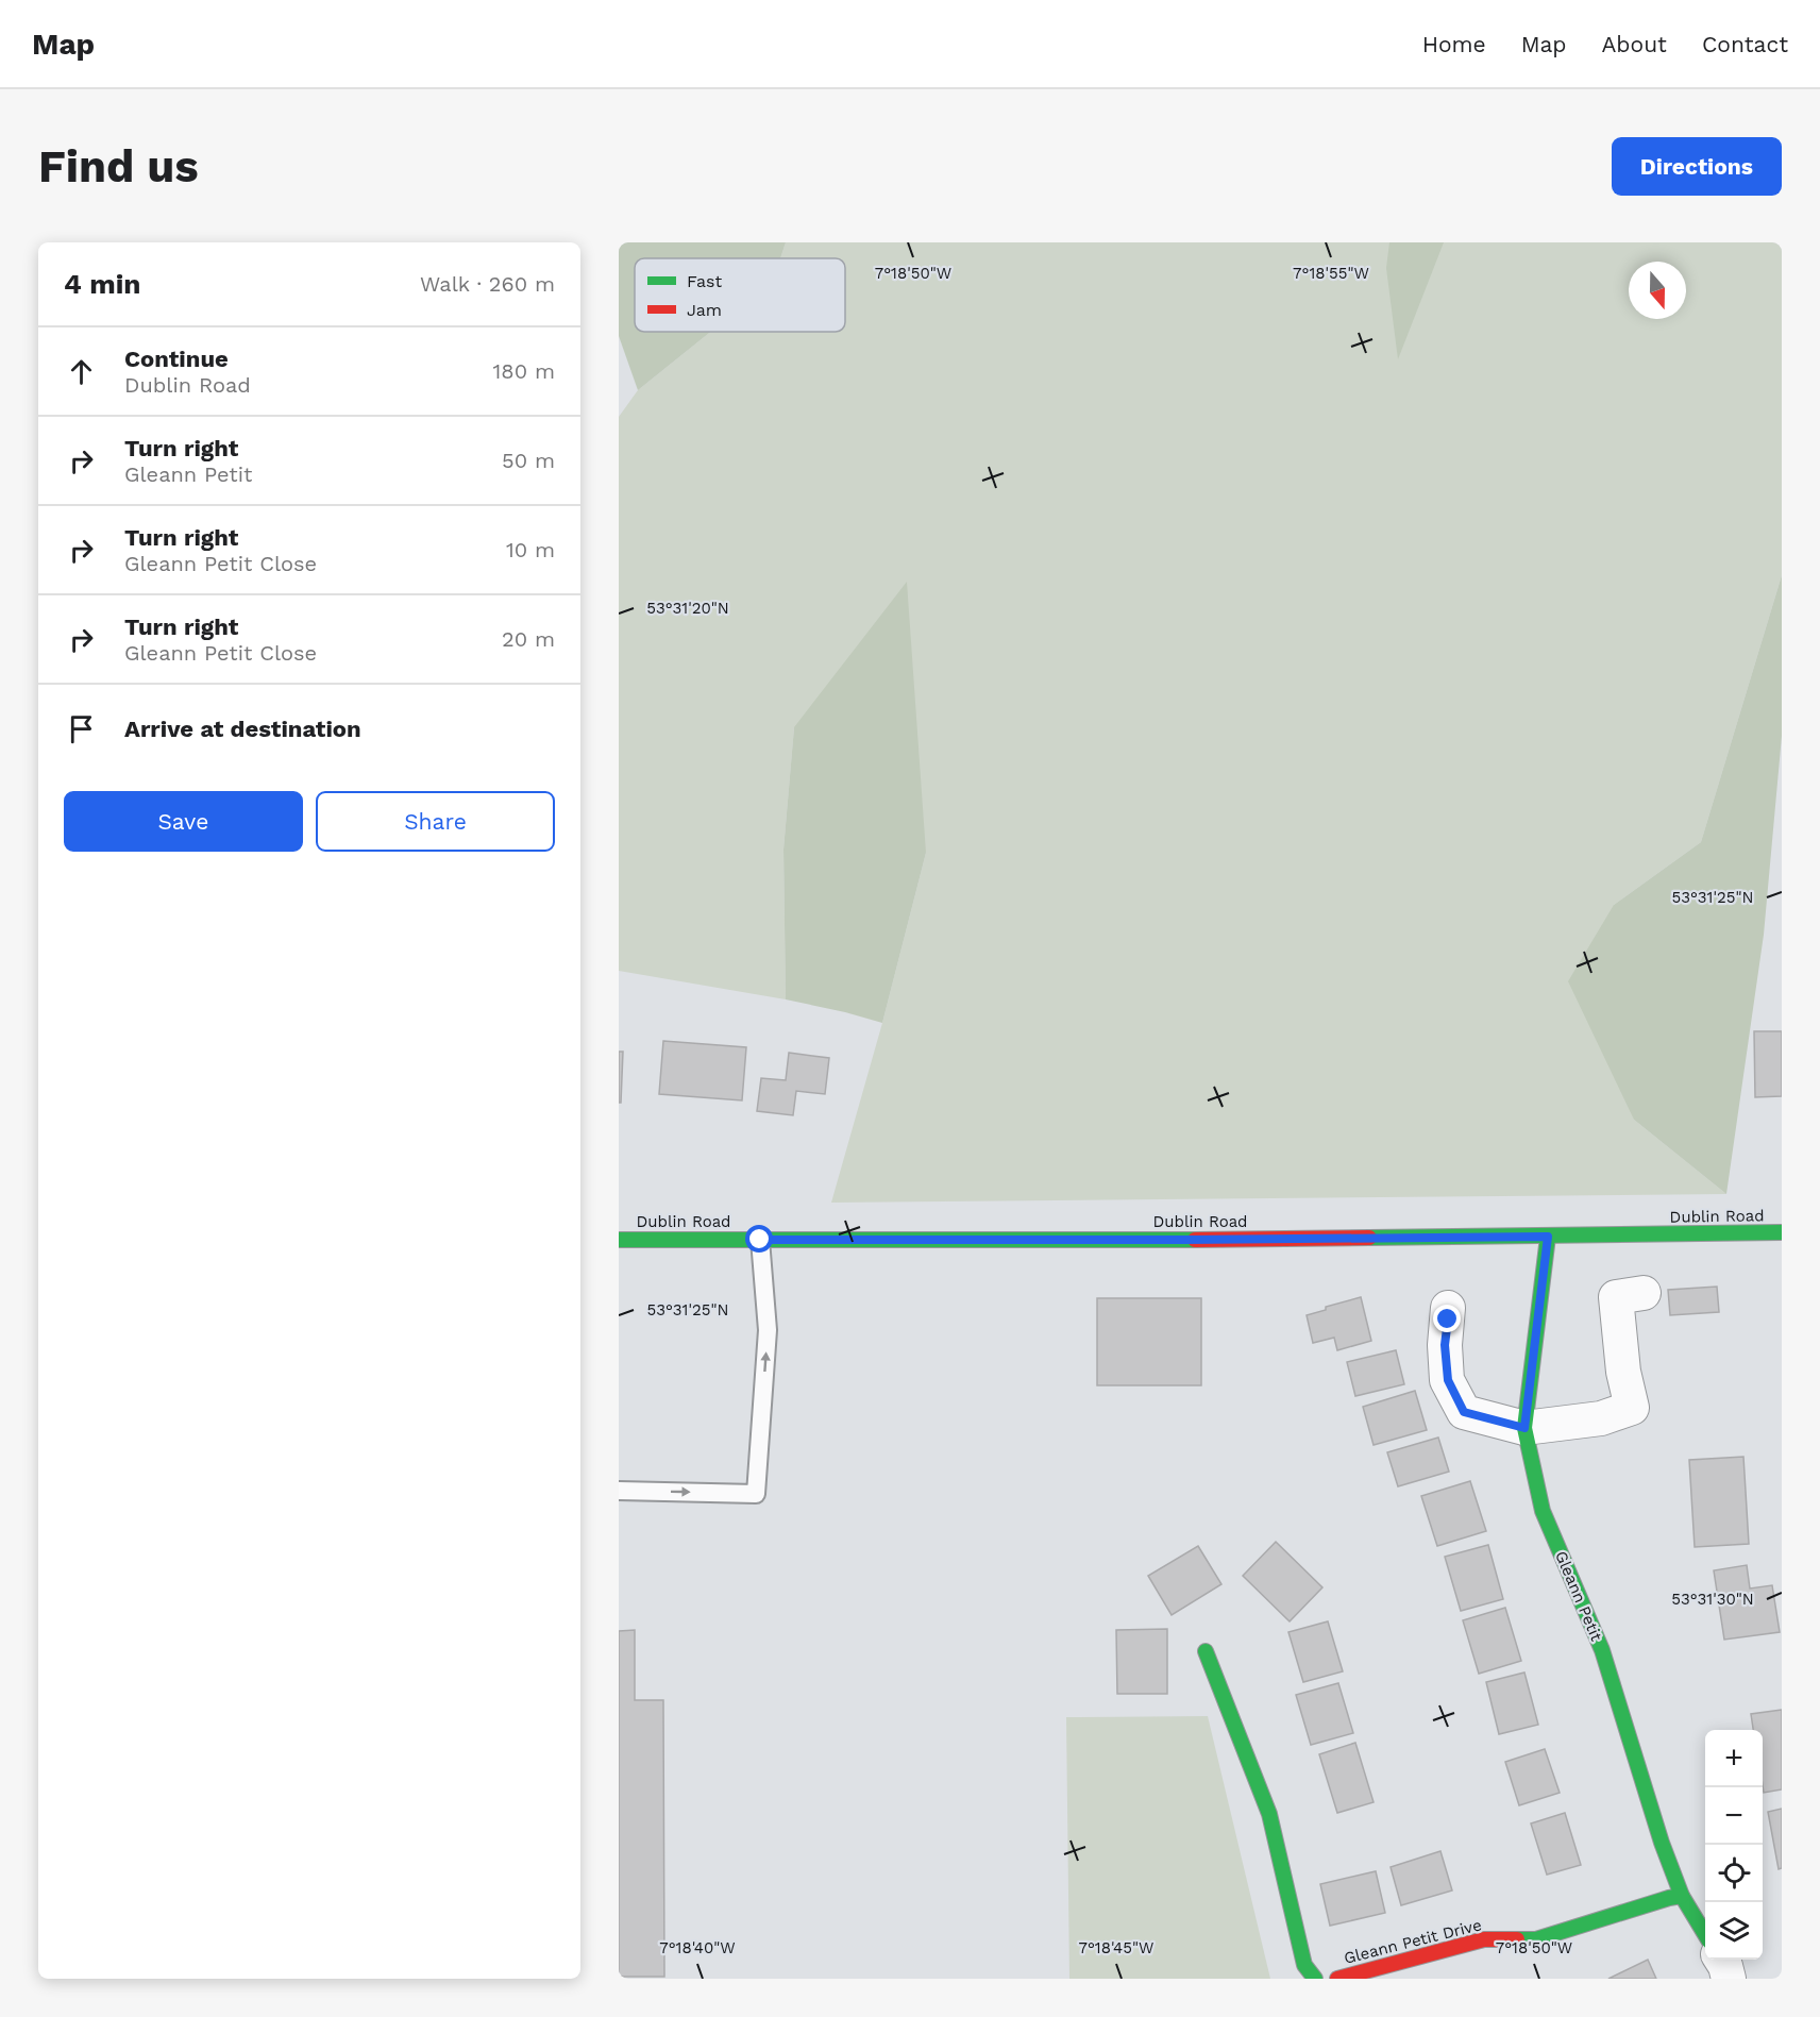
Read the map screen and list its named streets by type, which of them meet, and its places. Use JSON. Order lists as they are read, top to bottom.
{
  "streets": {
    "street": ["Dublin Road", "Gleann Petit", "Gleann Petit Drive"]
  },
  "crossings": [
    ["Dublin Road", "Gleann Petit"],
    ["Gleann Petit", "Gleann Petit Drive"]
  ],
  "legend": ["Fast", "Jam"],
  "north": "bottom",
  "page": {
    "header": "Map",
    "nav": [
      "Home",
      "Map",
      "About",
      "Contact"
    ],
    "buttons": [
      "Directions",
      ["Save", "Share"]
    ],
    "title": "Find us",
    "heading": ["4 min", "Walk · 260 m"],
    "list": [
      ["Continue", "Dublin Road", "180 m"],
      ["Turn right", "Gleann Petit", "50 m"],
      ["Turn right", "Gleann Petit Close", "10 m"],
      ["Turn right", "Gleann Petit Close", "20 m"],
      "Arrive at destination"
    ],
    "map_buttons": ["+", "−"]
  },
  "coordinates": [
    "7°18'55\"W",
    "7°18'50\"W",
    "53°31'20\"N",
    "53°31'25\"N",
    "53°31'30\"N",
    "7°18'40\"W",
    "7°18'45\"W"
  ]
}
